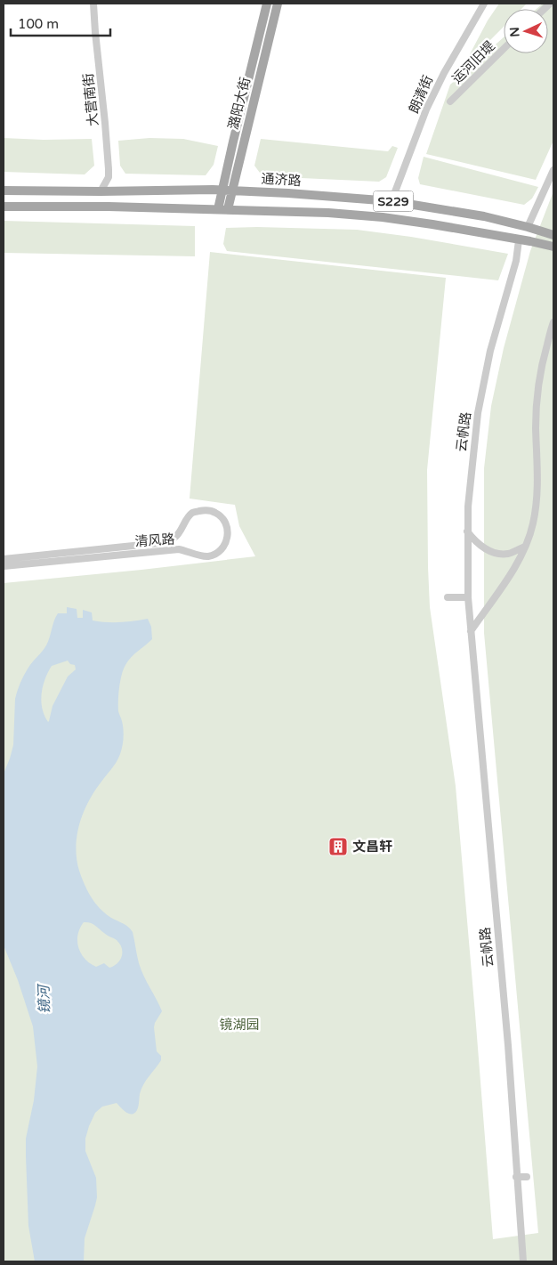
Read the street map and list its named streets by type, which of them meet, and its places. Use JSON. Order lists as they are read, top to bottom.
{
  "streets": {
    "main road": ["潞阳大街", "通济路", "S229"],
    "street": [
      "运河旧堤",
      "朗清街",
      "大营南街",
      "云帆路",
      "清风路"
    ]
  },
  "crossings": [
    ["朗清街", "通济路"],
    ["大营南街", "通济路"],
    ["潞阳大街", "通济路"],
    ["潞阳大街", "S229"],
    ["S229", "云帆路"]
  ],
  "water": ["镜河"],
  "parks": ["镜湖园"],
  "places": {
    "building": ["文昌轩"]
  },
  "scale_bar": "100 m",
  "north": "left"
}
